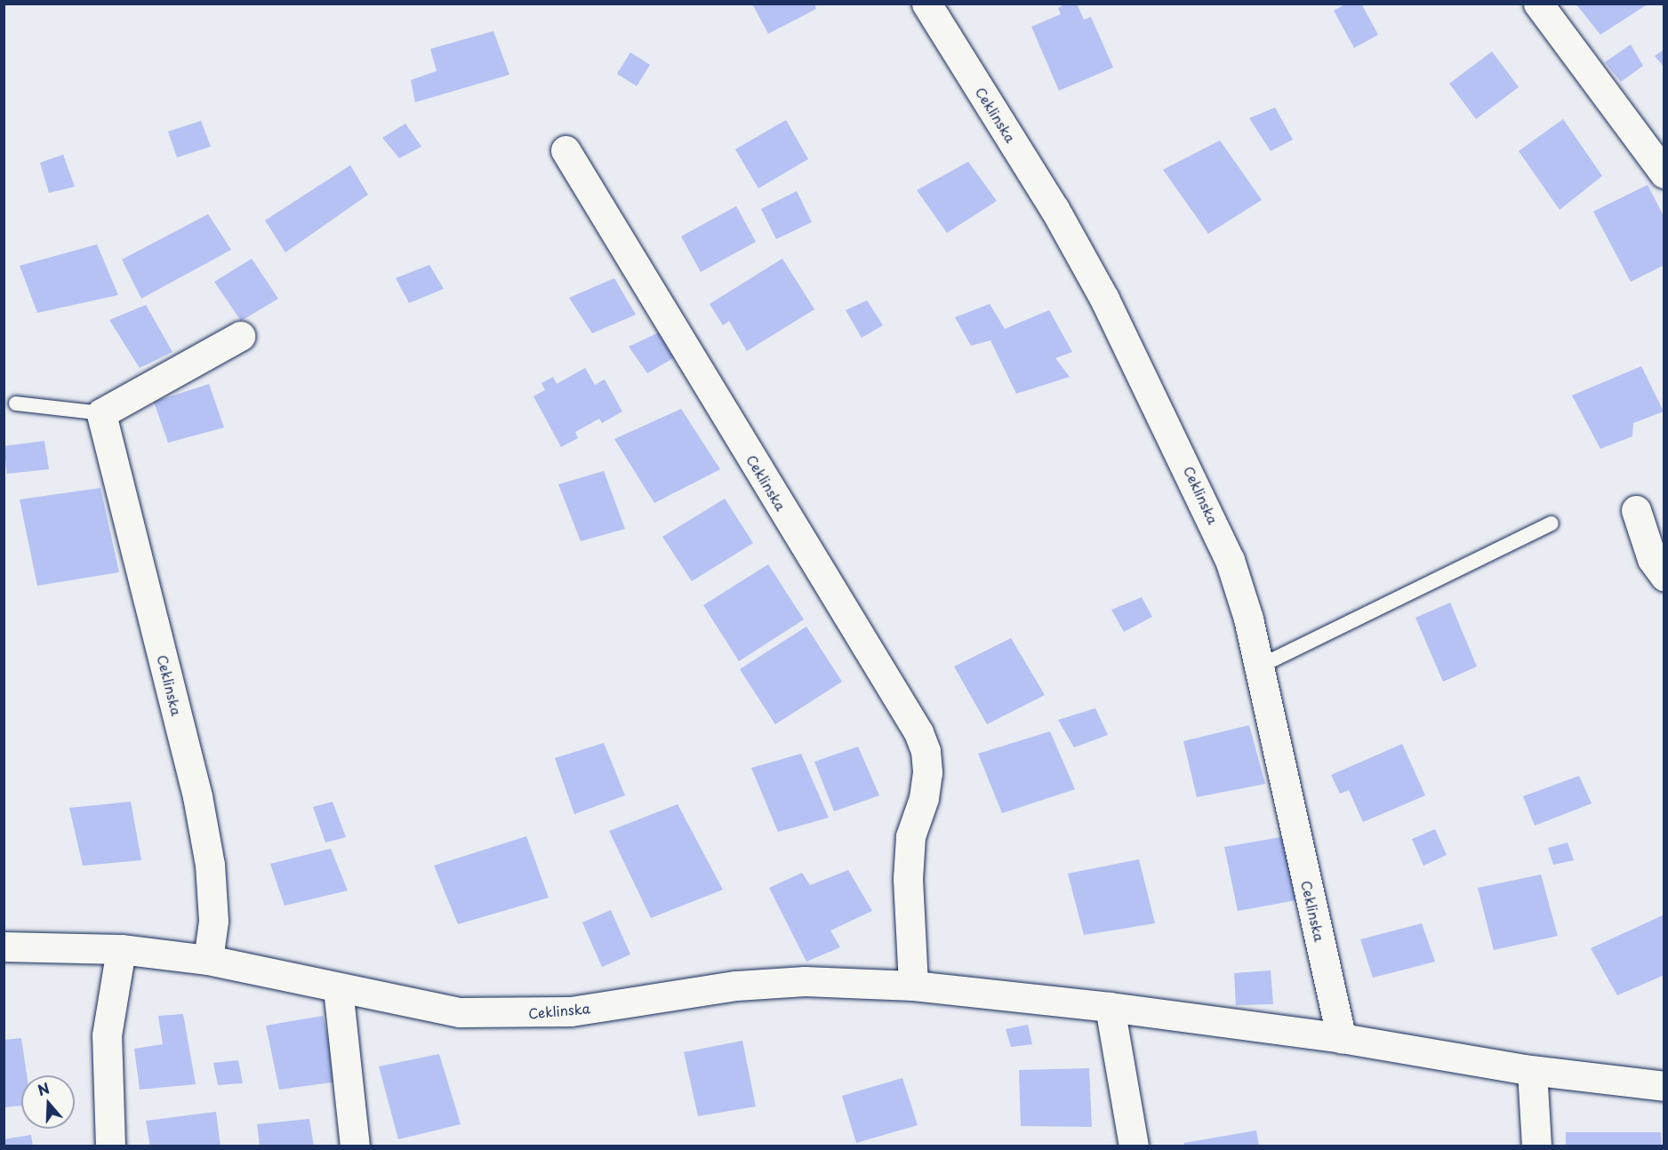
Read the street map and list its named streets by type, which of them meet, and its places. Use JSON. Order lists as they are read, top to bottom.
{
  "streets": {
    "street": ["Ceklinska"]
  },
  "north": "top"
}
